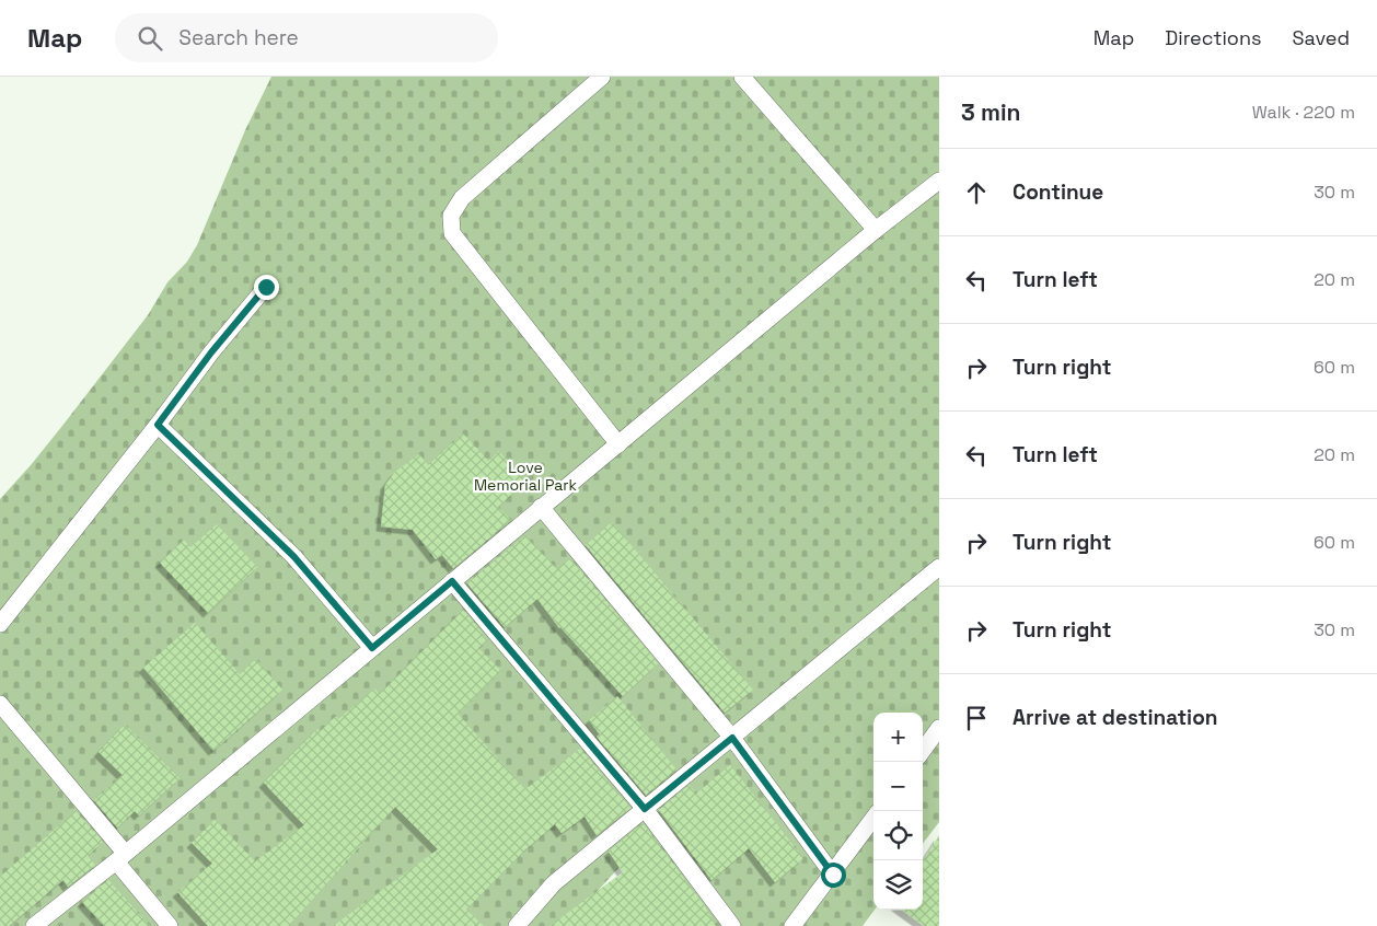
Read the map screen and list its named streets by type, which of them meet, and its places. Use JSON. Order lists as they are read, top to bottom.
{
  "parks": ["Love Memorial Park"],
  "page": {
    "header": "Map",
    "search": "Search here",
    "nav": ["Map", "Directions", "Saved"],
    "heading": ["3 min", "Walk · 220 m"],
    "list": [
      ["Continue", "30 m"],
      ["Turn left", "20 m"],
      ["Turn right", "60 m"],
      ["Turn left", "20 m"],
      ["Turn right", "60 m"],
      ["Turn right", "30 m"],
      "Arrive at destination"
    ],
    "map_buttons": ["+", "−"]
  }
}
